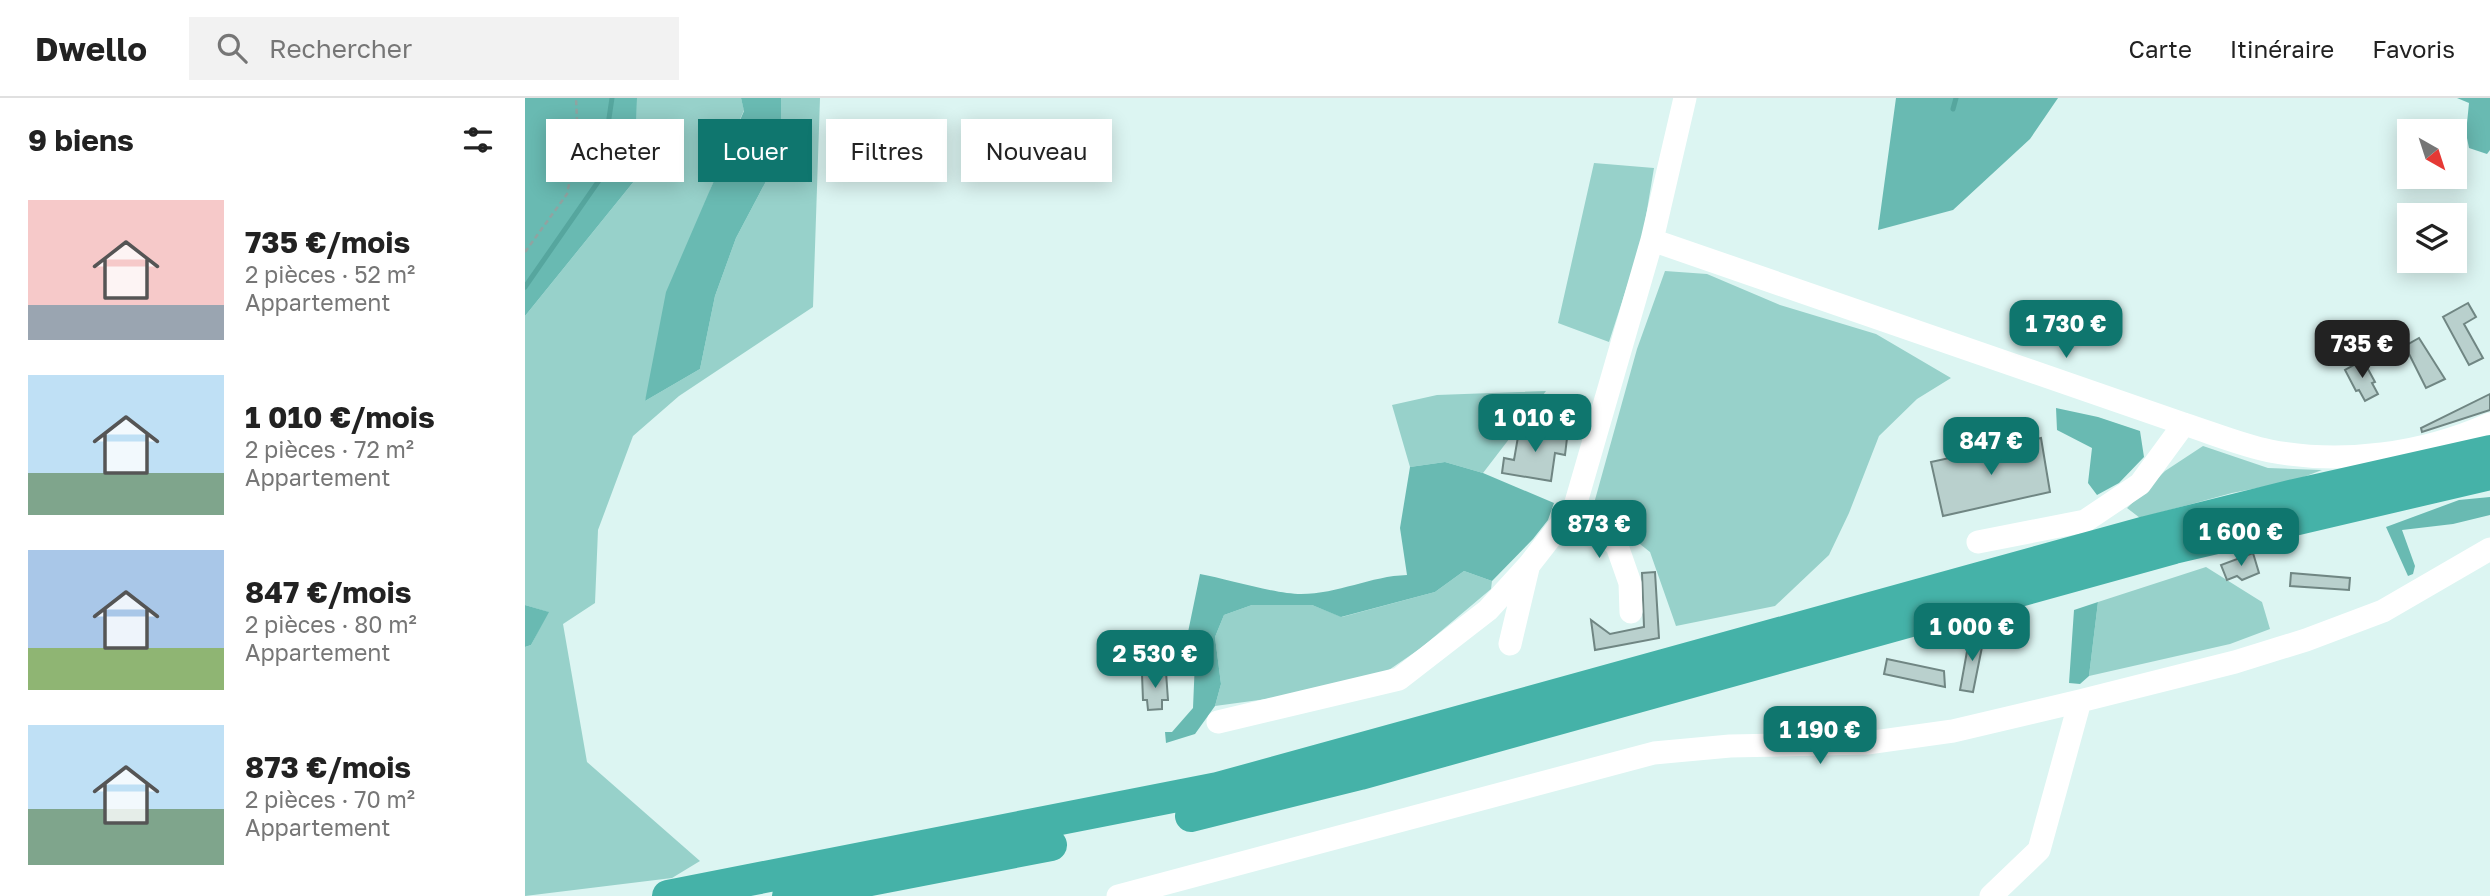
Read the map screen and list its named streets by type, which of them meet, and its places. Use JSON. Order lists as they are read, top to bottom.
{
  "north": "bottom right",
  "page": {
    "header": "Dwello",
    "search": "Rechercher",
    "nav": ["Carte", "Itinéraire", "Favoris"],
    "heading": "9 biens",
    "chip": [
      "Acheter",
      "Louer",
      "Filtres",
      "Nouveau"
    ],
    "list": [
      {
        "name": "735 €/mois",
        "note": "2 pièces · 52 m² · Appartement"
      },
      {
        "name": "1 010 €/mois",
        "note": "2 pièces · 72 m² · Appartement"
      },
      {
        "name": "847 €/mois",
        "note": "2 pièces · 80 m² · Appartement"
      },
      {
        "name": "873 €/mois",
        "note": "2 pièces · 70 m² · Appartement"
      }
    ],
    "price": [
      "1 730 €",
      "735 €",
      "1 010 €",
      "847 €",
      "873 €",
      "1 600 €",
      "1 000 €",
      "2 530 €",
      "1 190 €"
    ]
  }
}
